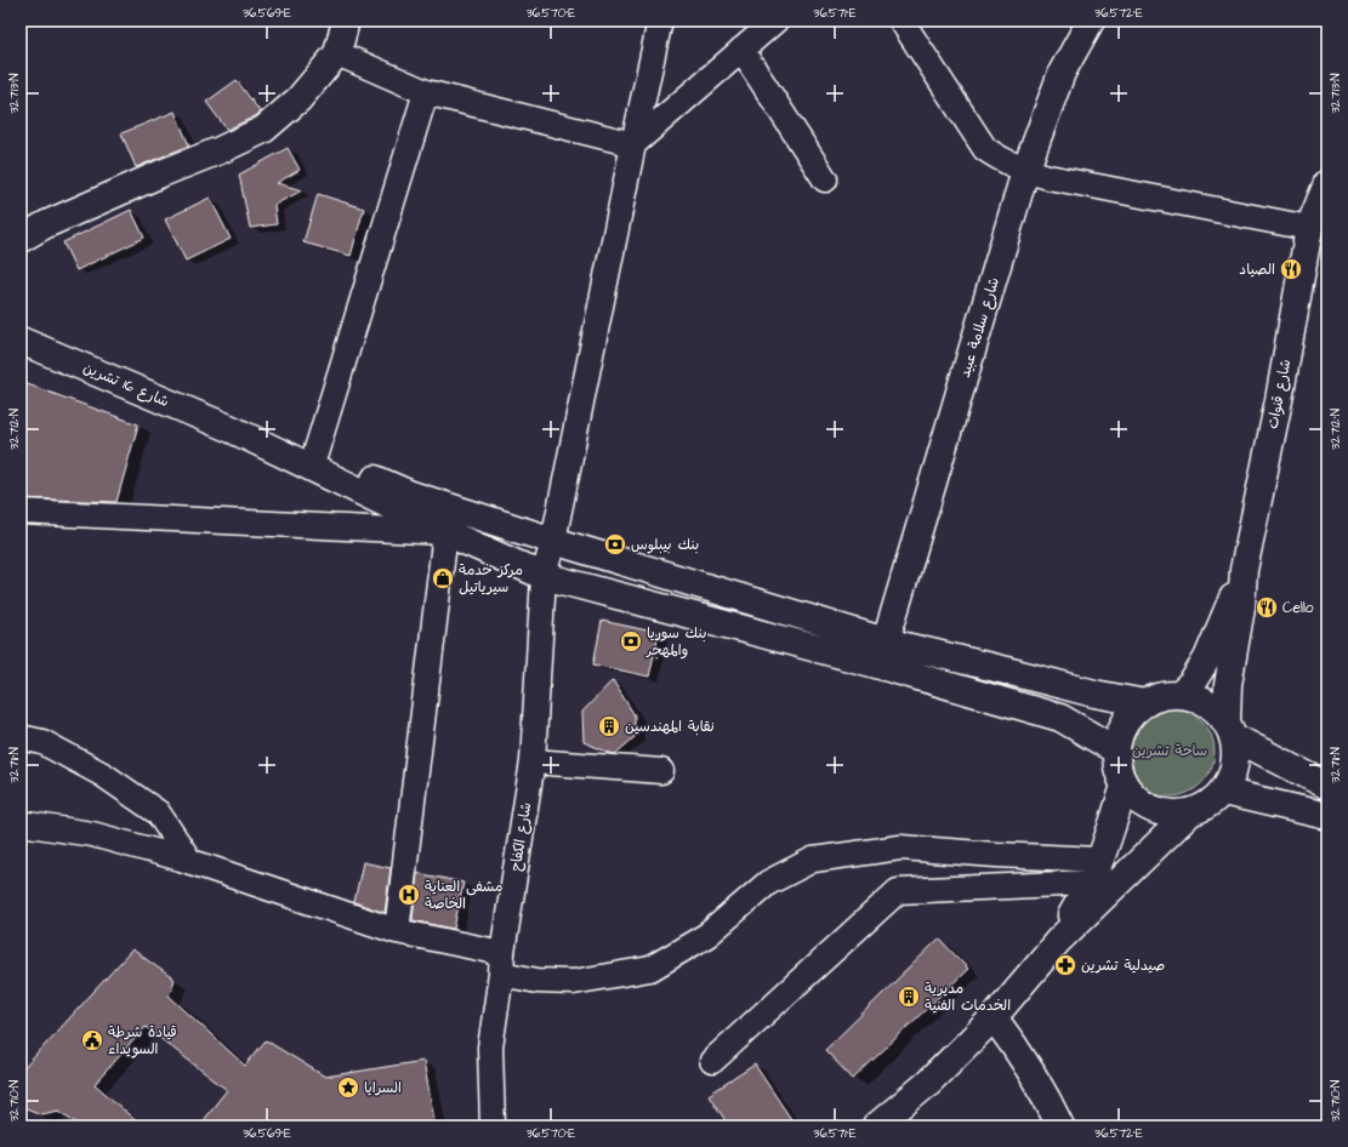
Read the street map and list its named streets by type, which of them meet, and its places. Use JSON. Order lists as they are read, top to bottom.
{
  "streets": {
    "main road": ["شارع سلامة عبيد", "شارع 16 تشرين", "شارع قنوات"],
    "street": ["شارع الكفاح"]
  },
  "parks": ["ساحة تشرين"],
  "places": {
    "restaurant": ["الصياد", "Cello"],
    "bank": ["بنك بيبلوس", "بنك سوريا والمهجر"],
    "shop": ["مركز خدمة سيرياتيل"],
    "building": ["نقابة المهندسين", "مديرية الخدمات الفنية"],
    "hospital": ["مشفى العناية الخاصة"],
    "pharmacy": ["صيدلية تشرين"],
    "public building": ["قيادة شرطة السويداء"],
    "place": ["السرايا"]
  },
  "coordinates": [
    "36.569°E",
    "36.570°E",
    "36.571°E",
    "36.572°E",
    "32.713°N",
    "32.712°N",
    "32.711°N",
    "32.710°N"
  ]
}
